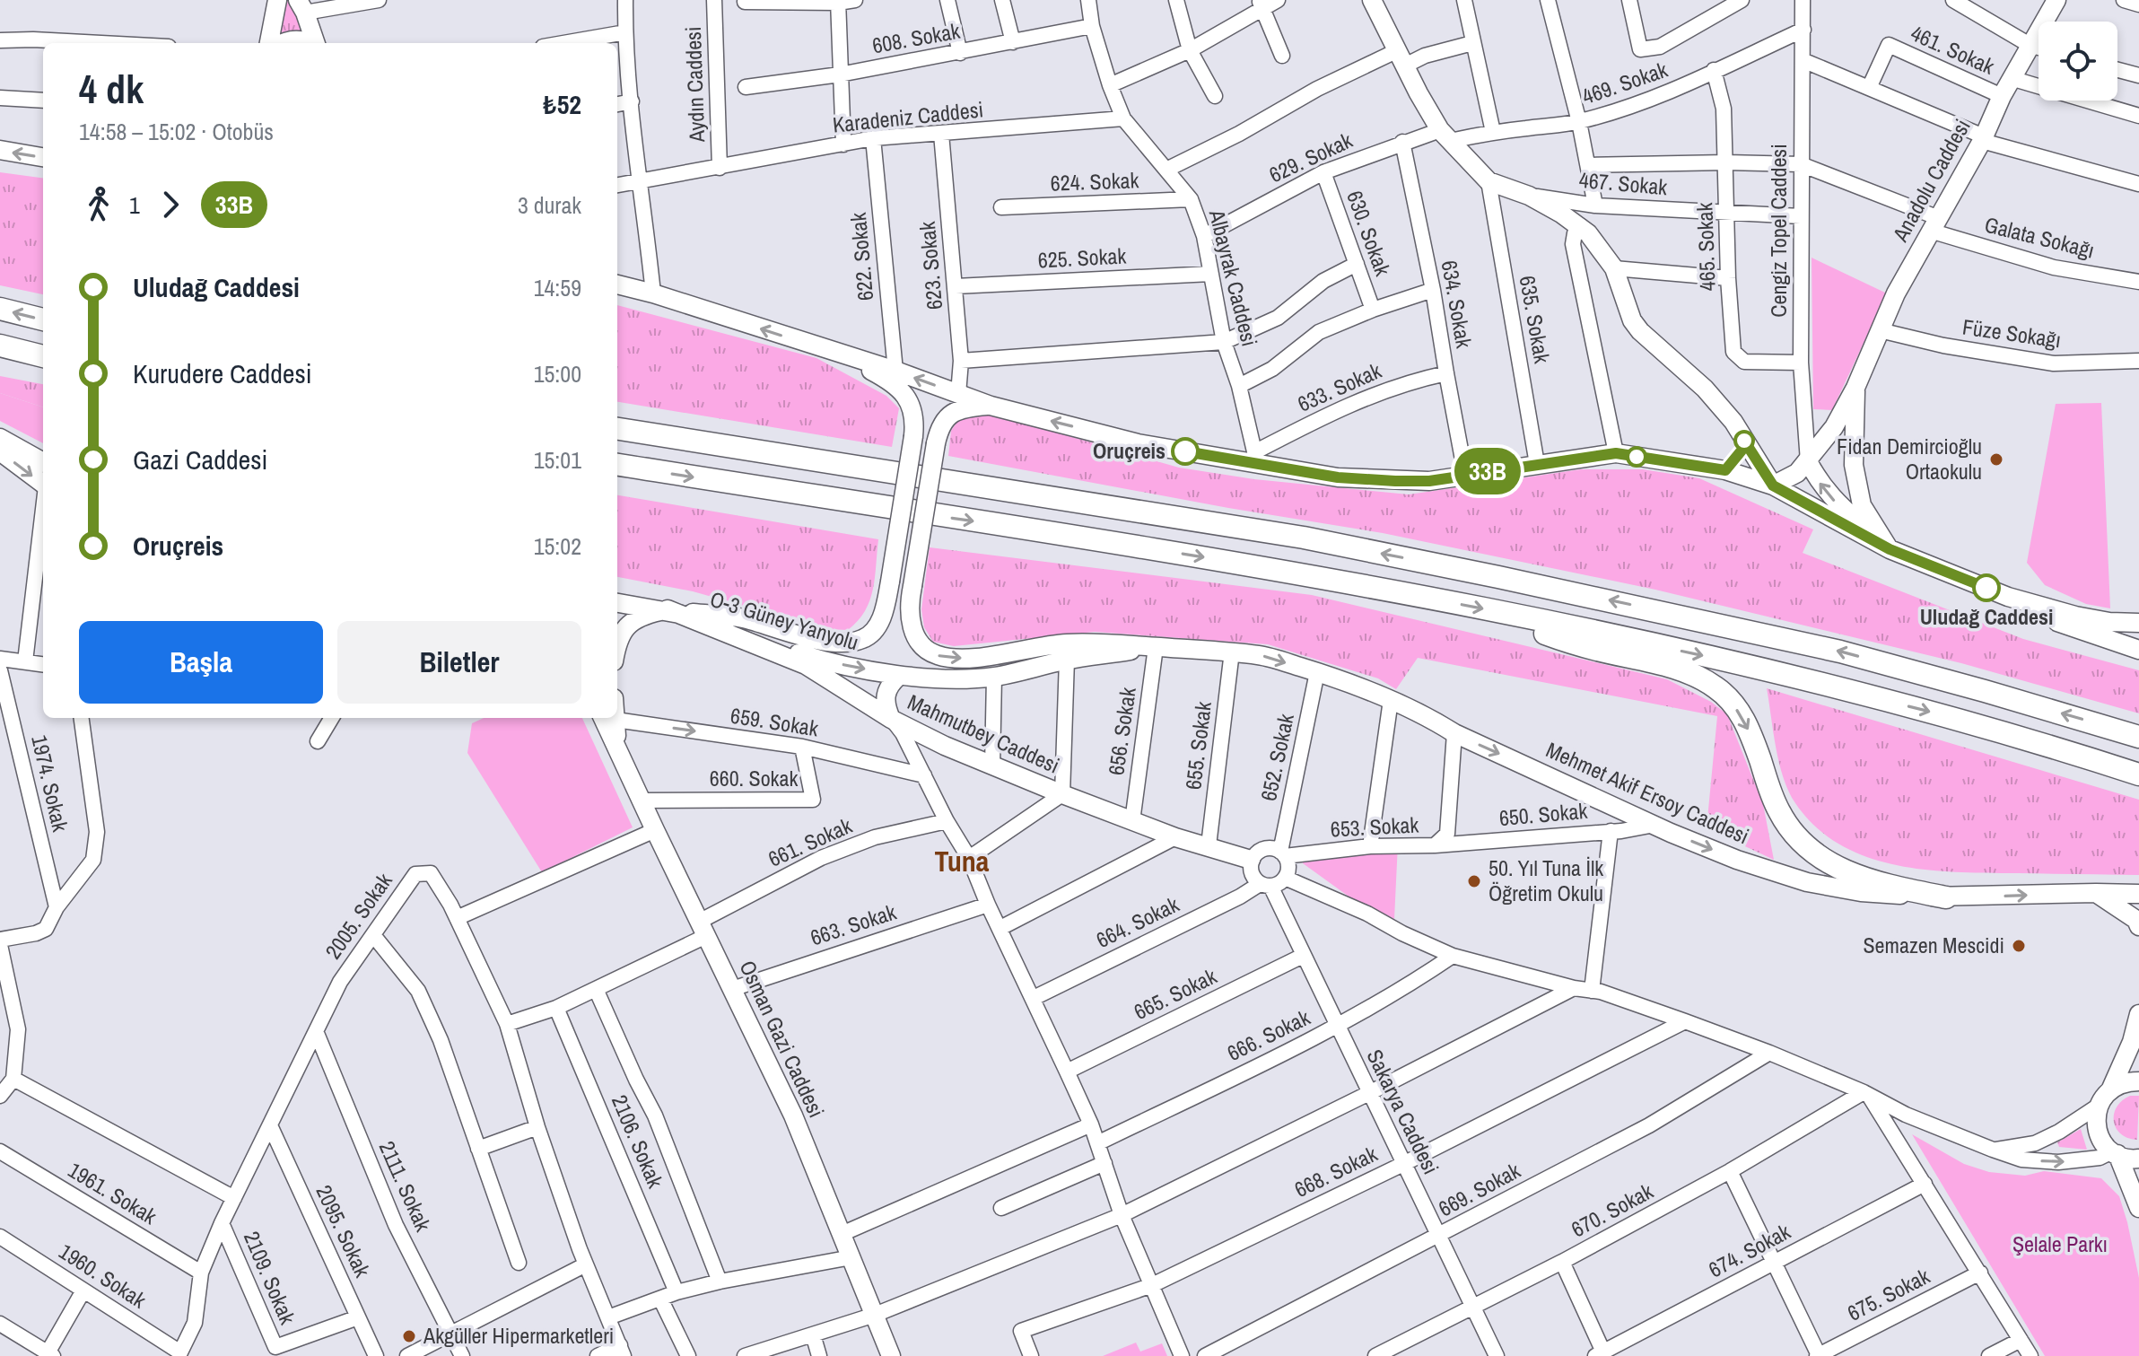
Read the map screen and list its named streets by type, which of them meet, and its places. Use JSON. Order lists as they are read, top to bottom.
{
  "streets": {
    "main road": [
      "Anadolu Caddesi",
      "O-3 Güney Yanyolu",
      "Mahmutbey Caddesi",
      "Mehmet Akif Ersoy Caddesi",
      "Osman Gazi Caddesi"
    ],
    "street": [
      "608. Sokak",
      "461. Sokak",
      "469. Sokak",
      "Aydın Caddesi",
      "Karadeniz Caddesi",
      "629. Sokak",
      "624. Sokak",
      "467. Sokak",
      "Cengiz Topel Caddesi",
      "630. Sokak",
      "Galata Sokağı",
      "465. Sokak",
      "622. Sokak",
      "625. Sokak",
      "623. Sokak",
      "Albayrak Caddesi",
      "634. Sokak",
      "635. Sokak",
      "Füze Sokağı",
      "633. Sokak",
      "659. Sokak",
      "656. Sokak",
      "655. Sokak",
      "652. Sokak",
      "660. Sokak",
      "1974. Sokak",
      "650. Sokak",
      "653. Sokak",
      "661. Sokak",
      "2005. Sokak",
      "664. Sokak",
      "663. Sokak",
      "665. Sokak",
      "666. Sokak",
      "Sakarya Caddesi",
      "2106. Sokak",
      "668. Sokak",
      "2111. Sokak",
      "669. Sokak",
      "1961. Sokak",
      "670. Sokak",
      "2095. Sokak",
      "674. Sokak",
      "1960. Sokak",
      "2109. Sokak",
      "675. Sokak"
    ]
  },
  "crossings": [
    ["608. Sokak", "Albayrak Caddesi"],
    ["461. Sokak", "Anadolu Caddesi"],
    ["469. Sokak", "629. Sokak"],
    ["469. Sokak", "Cengiz Topel Caddesi"],
    ["469. Sokak", "465. Sokak"],
    ["Aydın Caddesi", "Karadeniz Caddesi"],
    ["Karadeniz Caddesi", "622. Sokak"],
    ["Karadeniz Caddesi", "623. Sokak"],
    ["Karadeniz Caddesi", "Albayrak Caddesi"],
    ["629. Sokak", "630. Sokak"],
    ["629. Sokak", "Albayrak Caddesi"],
    ["629. Sokak", "634. Sokak"],
    ["Anadolu Caddesi", "Cengiz Topel Caddesi"],
    ["Anadolu Caddesi", "Galata Sokağı"],
    ["Anadolu Caddesi", "Füze Sokağı"],
    ["624. Sokak", "Albayrak Caddesi"],
    ["467. Sokak", "Cengiz Topel Caddesi"],
    ["467. Sokak", "465. Sokak"],
    ["Cengiz Topel Caddesi", "Galata Sokağı"],
    ["Cengiz Topel Caddesi", "465. Sokak"],
    ["Galata Sokağı", "465. Sokak"],
    ["625. Sokak", "623. Sokak"],
    ["625. Sokak", "Albayrak Caddesi"],
    ["Albayrak Caddesi", "633. Sokak"],
    ["634. Sokak", "633. Sokak"],
    ["O-3 Güney Yanyolu", "656. Sokak"],
    ["O-3 Güney Yanyolu", "Mahmutbey Caddesi"],
    ["O-3 Güney Yanyolu", "Mehmet Akif Ersoy Caddesi"],
    ["659. Sokak", "660. Sokak"],
    ["656. Sokak", "Mahmutbey Caddesi"],
    ["656. Sokak", "Mehmet Akif Ersoy Caddesi"],
    ["Mahmutbey Caddesi", "655. Sokak"],
    ["Mahmutbey Caddesi", "652. Sokak"],
    ["Mahmutbey Caddesi", "653. Sokak"],
    ["Mahmutbey Caddesi", "664. Sokak"],
    ["Mahmutbey Caddesi", "Sakarya Caddesi"],
    ["655. Sokak", "Mehmet Akif Ersoy Caddesi"],
    ["652. Sokak", "Mehmet Akif Ersoy Caddesi"],
    ["652. Sokak", "653. Sokak"],
    ["652. Sokak", "664. Sokak"],
    ["652. Sokak", "Sakarya Caddesi"],
    ["660. Sokak", "Osman Gazi Caddesi"],
    ["Mehmet Akif Ersoy Caddesi", "650. Sokak"],
    ["Mehmet Akif Ersoy Caddesi", "653. Sokak"],
    ["650. Sokak", "653. Sokak"],
    ["653. Sokak", "664. Sokak"],
    ["653. Sokak", "Sakarya Caddesi"],
    ["661. Sokak", "2005. Sokak"],
    ["661. Sokak", "Osman Gazi Caddesi"],
    ["661. Sokak", "2106. Sokak"],
    ["2005. Sokak", "2111. Sokak"],
    ["2005. Sokak", "1961. Sokak"],
    ["2005. Sokak", "2095. Sokak"],
    ["2005. Sokak", "1960. Sokak"],
    ["2005. Sokak", "2109. Sokak"],
    ["664. Sokak", "Sakarya Caddesi"],
    ["663. Sokak", "Osman Gazi Caddesi"],
    ["665. Sokak", "Sakarya Caddesi"],
    ["666. Sokak", "Sakarya Caddesi"],
    ["Sakarya Caddesi", "668. Sokak"],
    ["Sakarya Caddesi", "669. Sokak"],
    ["Sakarya Caddesi", "670. Sokak"],
    ["2095. Sokak", "2109. Sokak"]
  ],
  "one_way": ["O-3 Güney Yanyolu", "659. Sokak", "Mehmet Akif Ersoy Caddesi"],
  "districts": ["Tuna"],
  "parks": ["Şelale Parkı"],
  "places": [
    "Oruçreis",
    "Fidan Demircioğlu Ortaokulu",
    "Uludağ Caddesi",
    "50. Yıl Tuna İlk Öğretim Okulu",
    "Semazen Mescidi",
    "Akgüller Hipermarketleri"
  ],
  "lines": ["bus line 33B"],
  "page": {
    "on_map": "33B",
    "heading": ["4 dk", "14:58 – 15:02 · Otobüs", "₺52"],
    "legs": ["1", "33B", "3 durak"],
    "list": [
      {
        "name": "Uludağ Caddesi",
        "value": "14:59"
      },
      {
        "name": "Kurudere Caddesi",
        "value": "15:00"
      },
      {
        "name": "Gazi Caddesi",
        "value": "15:01"
      },
      {
        "name": "Oruçreis",
        "value": "15:02"
      }
    ],
    "buttons": ["Başla", "Biletler"]
  }
}
